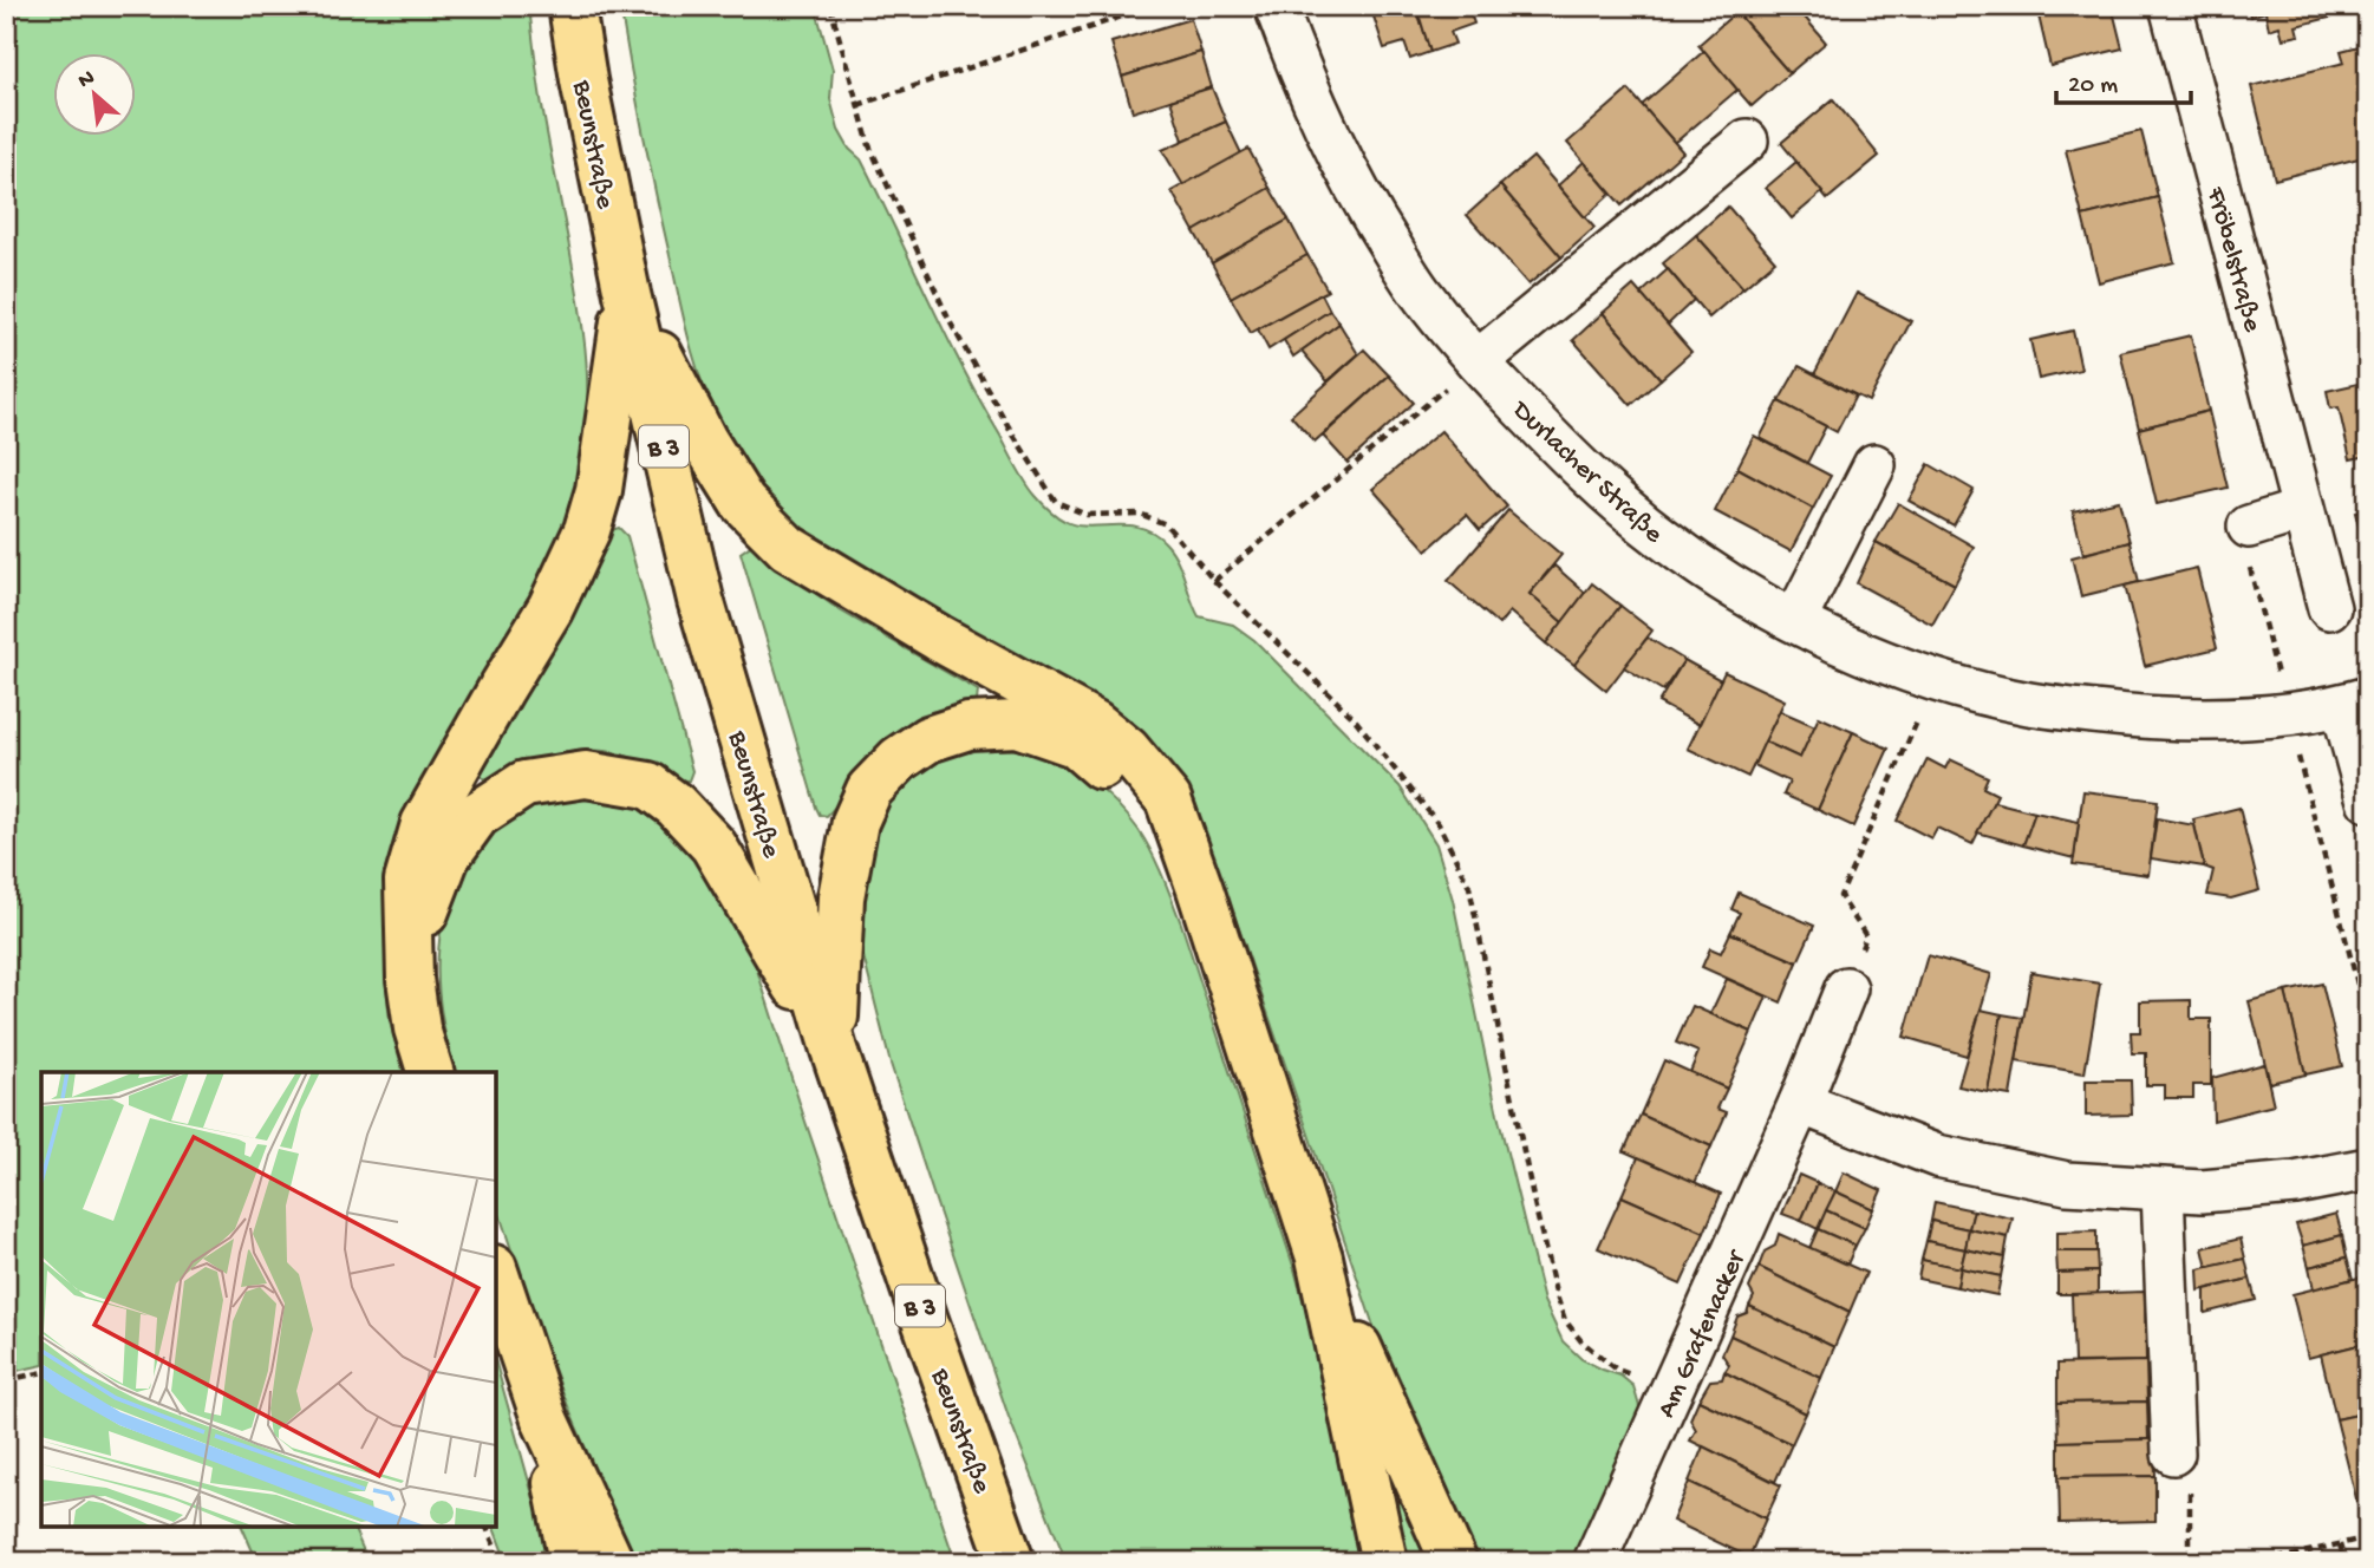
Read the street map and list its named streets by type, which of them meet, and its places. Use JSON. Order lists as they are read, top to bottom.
{
  "streets": {
    "main road": ["Beunstraße", "B 3"],
    "street": ["Fröbelstraße", "Durlacher Straße", "Am Grafenacker"]
  },
  "scale_bar": "20 m",
  "north": "top left"
}
